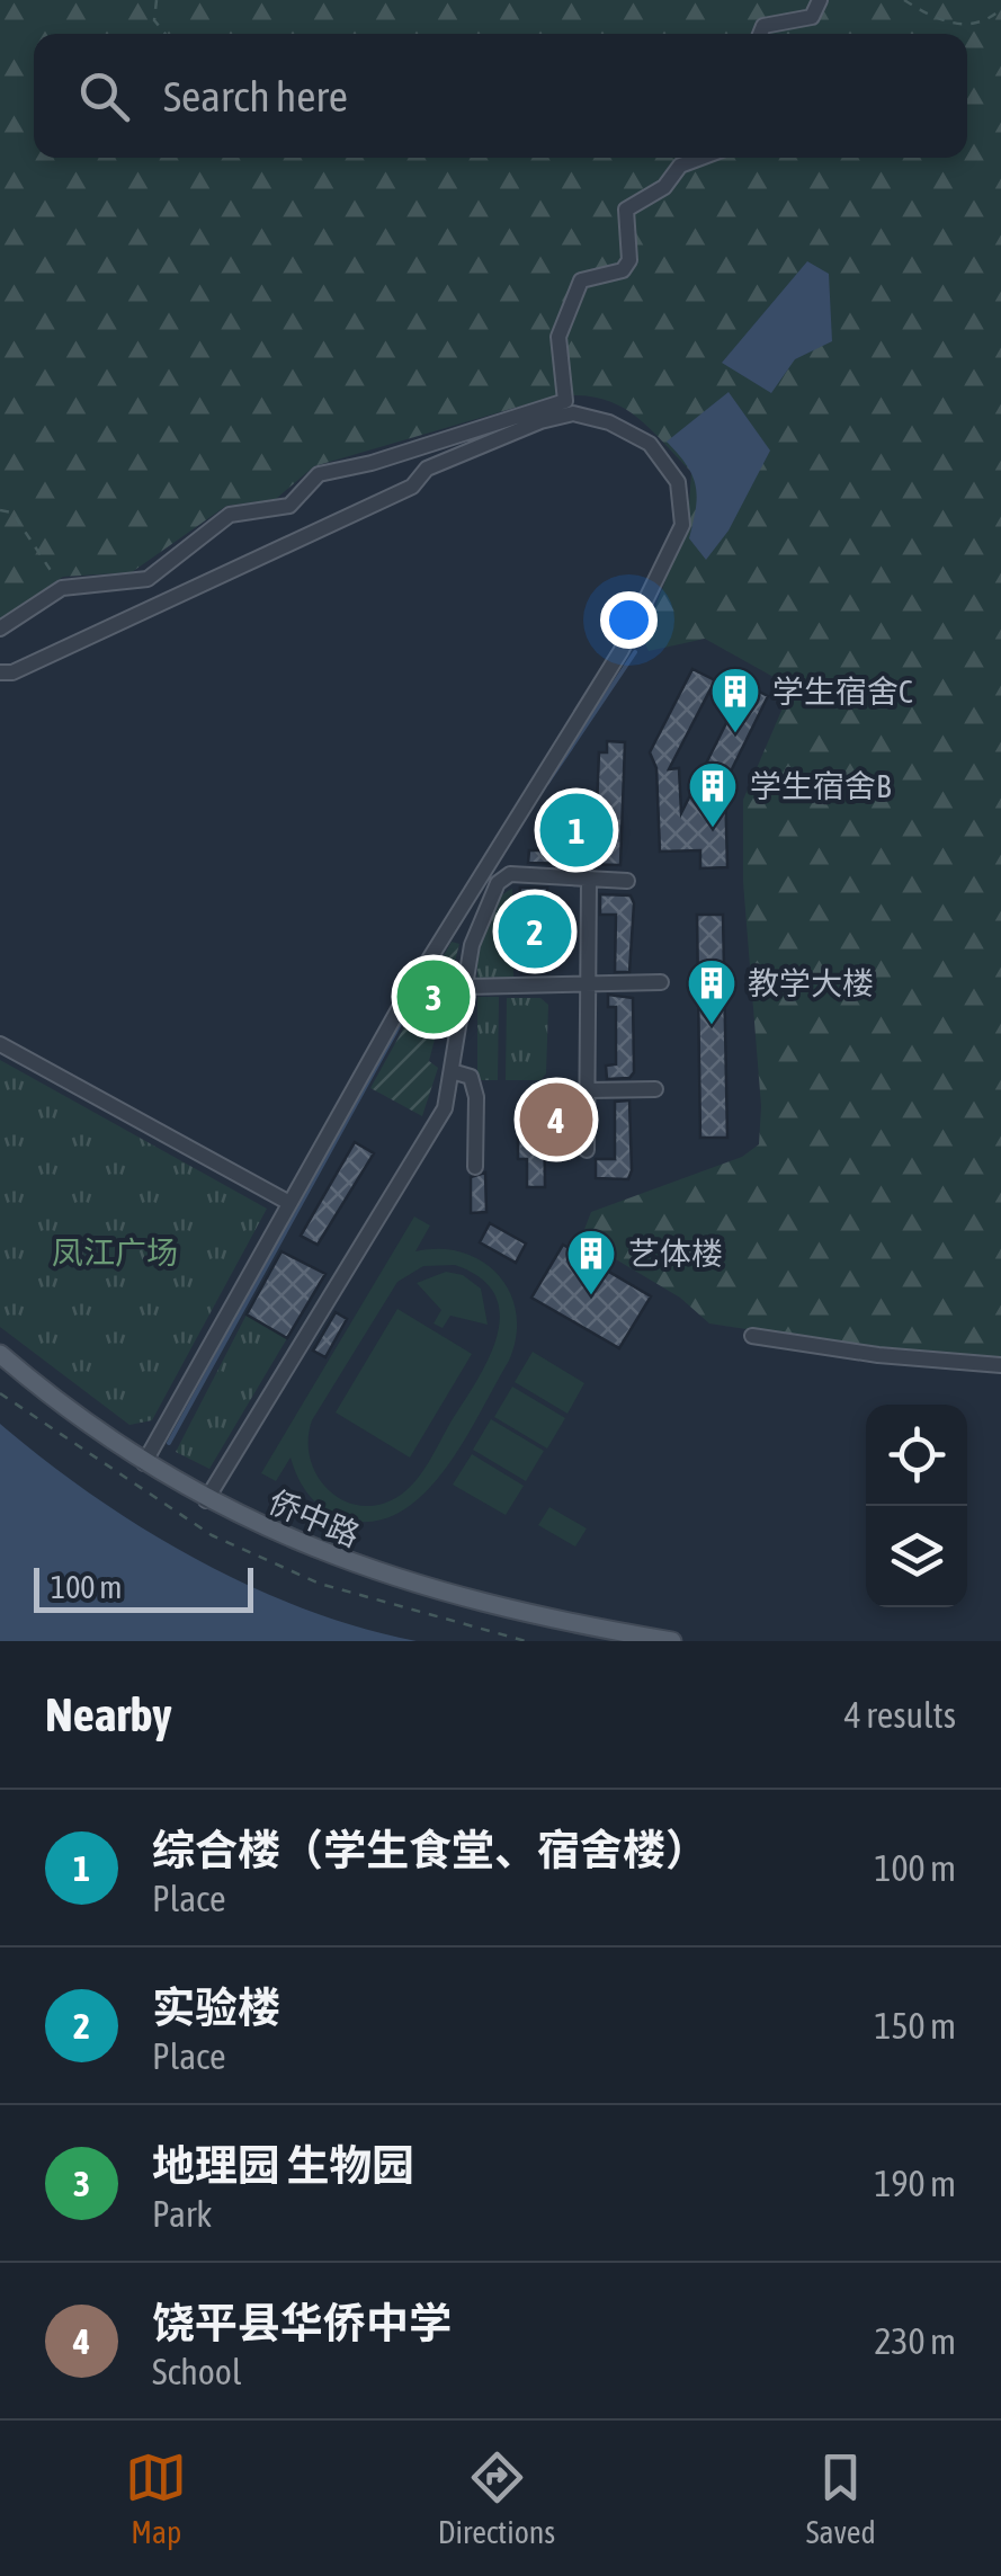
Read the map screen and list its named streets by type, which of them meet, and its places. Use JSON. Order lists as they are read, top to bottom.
{
  "streets": {
    "main road": ["侨中路"]
  },
  "parks": ["凤江广场"],
  "places": {
    "building": [
      "学生宿舍C",
      "学生宿舍B",
      "教学大楼",
      "艺体楼"
    ]
  },
  "scale_bar": "100 m",
  "page": {
    "search": "Search here",
    "pins": [
      "1",
      "2",
      "3",
      "4"
    ],
    "scale": "100 m",
    "heading": ["Nearby", "4 results"],
    "list": [
      {
        "mark": "1",
        "name": "综合楼（学生食堂、宿舍楼）",
        "note": "Place",
        "value": "100 m"
      },
      {
        "mark": "2",
        "name": "实验楼",
        "note": "Place",
        "value": "150 m"
      },
      {
        "mark": "3",
        "name": "地理园 生物园",
        "note": "Park",
        "value": "190 m"
      },
      {
        "mark": "4",
        "name": "饶平县华侨中学",
        "note": "School",
        "value": "230 m"
      }
    ],
    "nav": ["Map", "Directions", "Saved"]
  }
}
